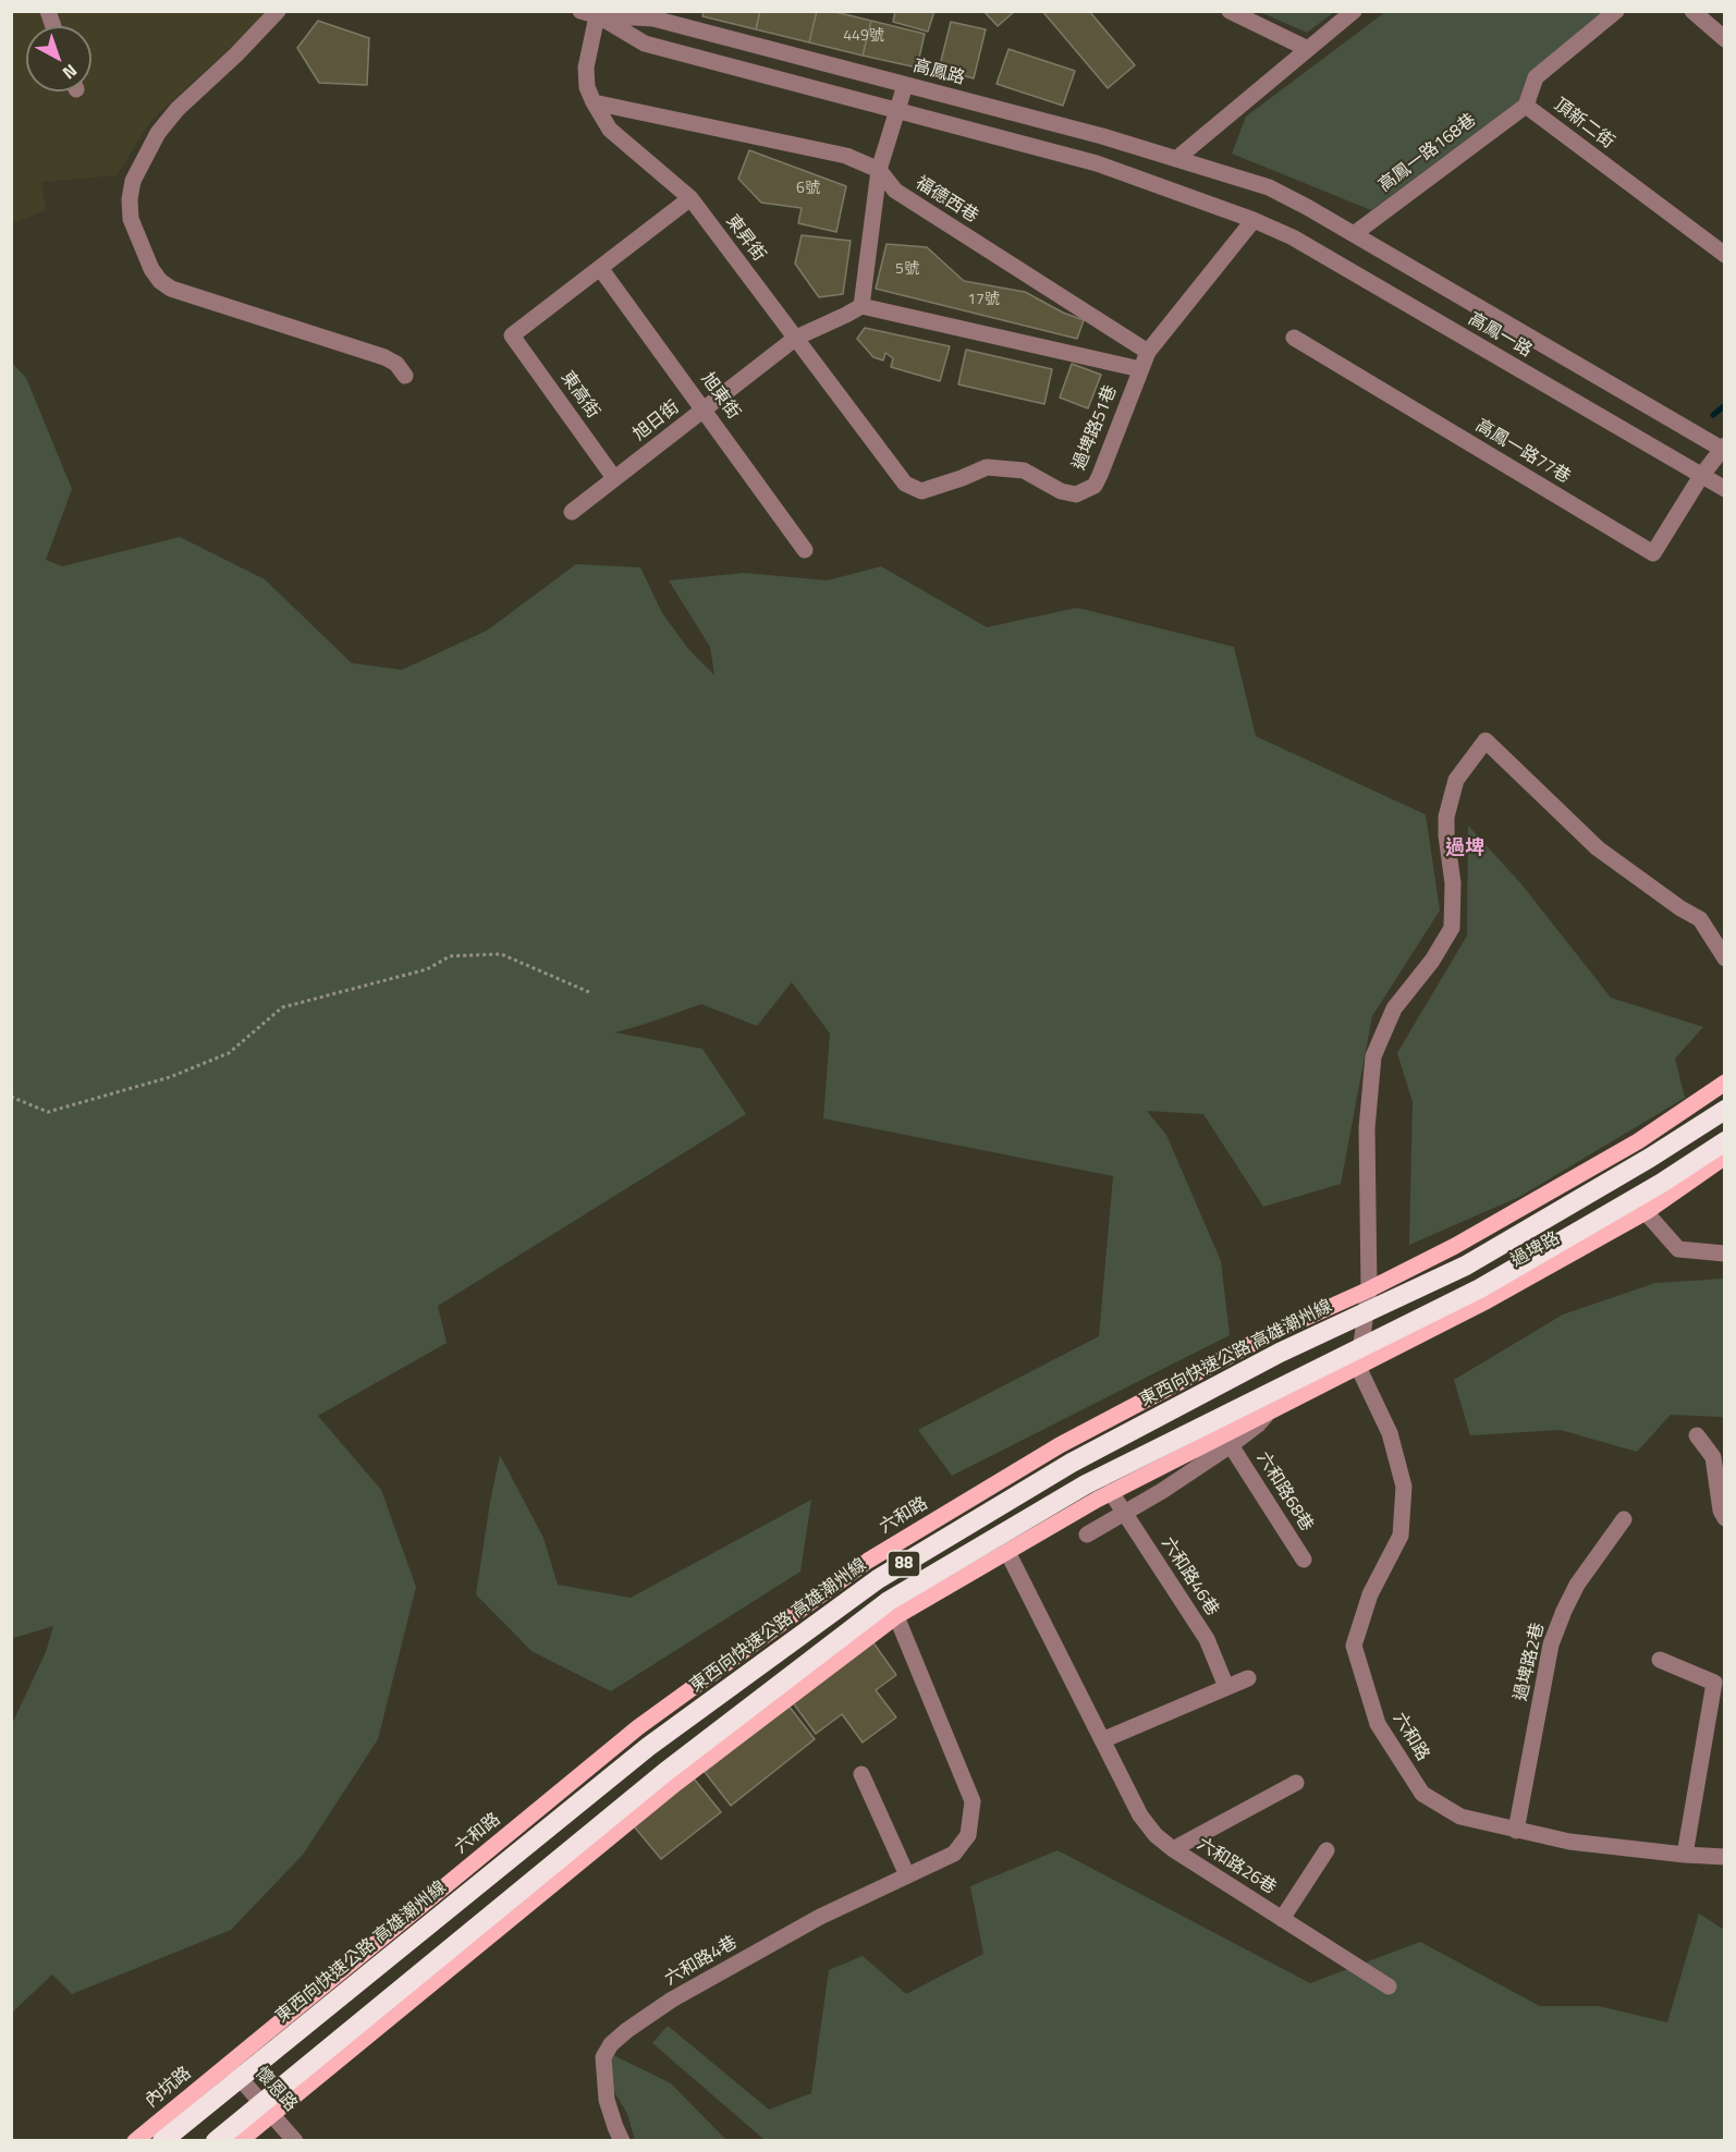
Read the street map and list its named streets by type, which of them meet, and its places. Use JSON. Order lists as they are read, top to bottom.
{
  "streets": {
    "highway": ["東西向快速公路 高雄潮州線", "88"],
    "main road": ["過埤路", "六和路", "內坑路"],
    "street": [
      "高鳳路",
      "頂新二街",
      "高鳳一路168巷",
      "福德西巷",
      "東昇街",
      "高鳳一路",
      "東高街",
      "旭東街",
      "旭日街",
      "過埤路51巷",
      "高鳳一路77巷",
      "六和路68巷",
      "六和路46巷",
      "過埤路2巷",
      "六和路26巷",
      "六和路4巷",
      "懷恩路"
    ]
  },
  "crossings": [
    ["高鳳路", "東昇街"],
    ["高鳳路", "高鳳一路"],
    ["頂新二街", "高鳳一路168巷"],
    ["高鳳一路168巷", "高鳳一路"],
    ["福德西巷", "東昇街"],
    ["福德西巷", "過埤路51巷"],
    ["東昇街", "旭日街"],
    ["東昇街", "過埤路51巷"],
    ["高鳳一路", "過埤路51巷"],
    ["高鳳一路", "高鳳一路77巷"],
    ["東高街", "旭東街"],
    ["東高街", "旭日街"],
    ["旭東街", "旭日街"],
    ["過埤路", "六和路"],
    ["六和路", "過埤路2巷"],
    ["六和路", "內坑路"],
    ["六和路", "懷恩路"],
    ["內坑路", "懷恩路"]
  ],
  "districts": ["過埤"],
  "house_numbers": [
    "449號",
    "6號",
    "5號",
    "17號"
  ],
  "north": "bottom right"
}
